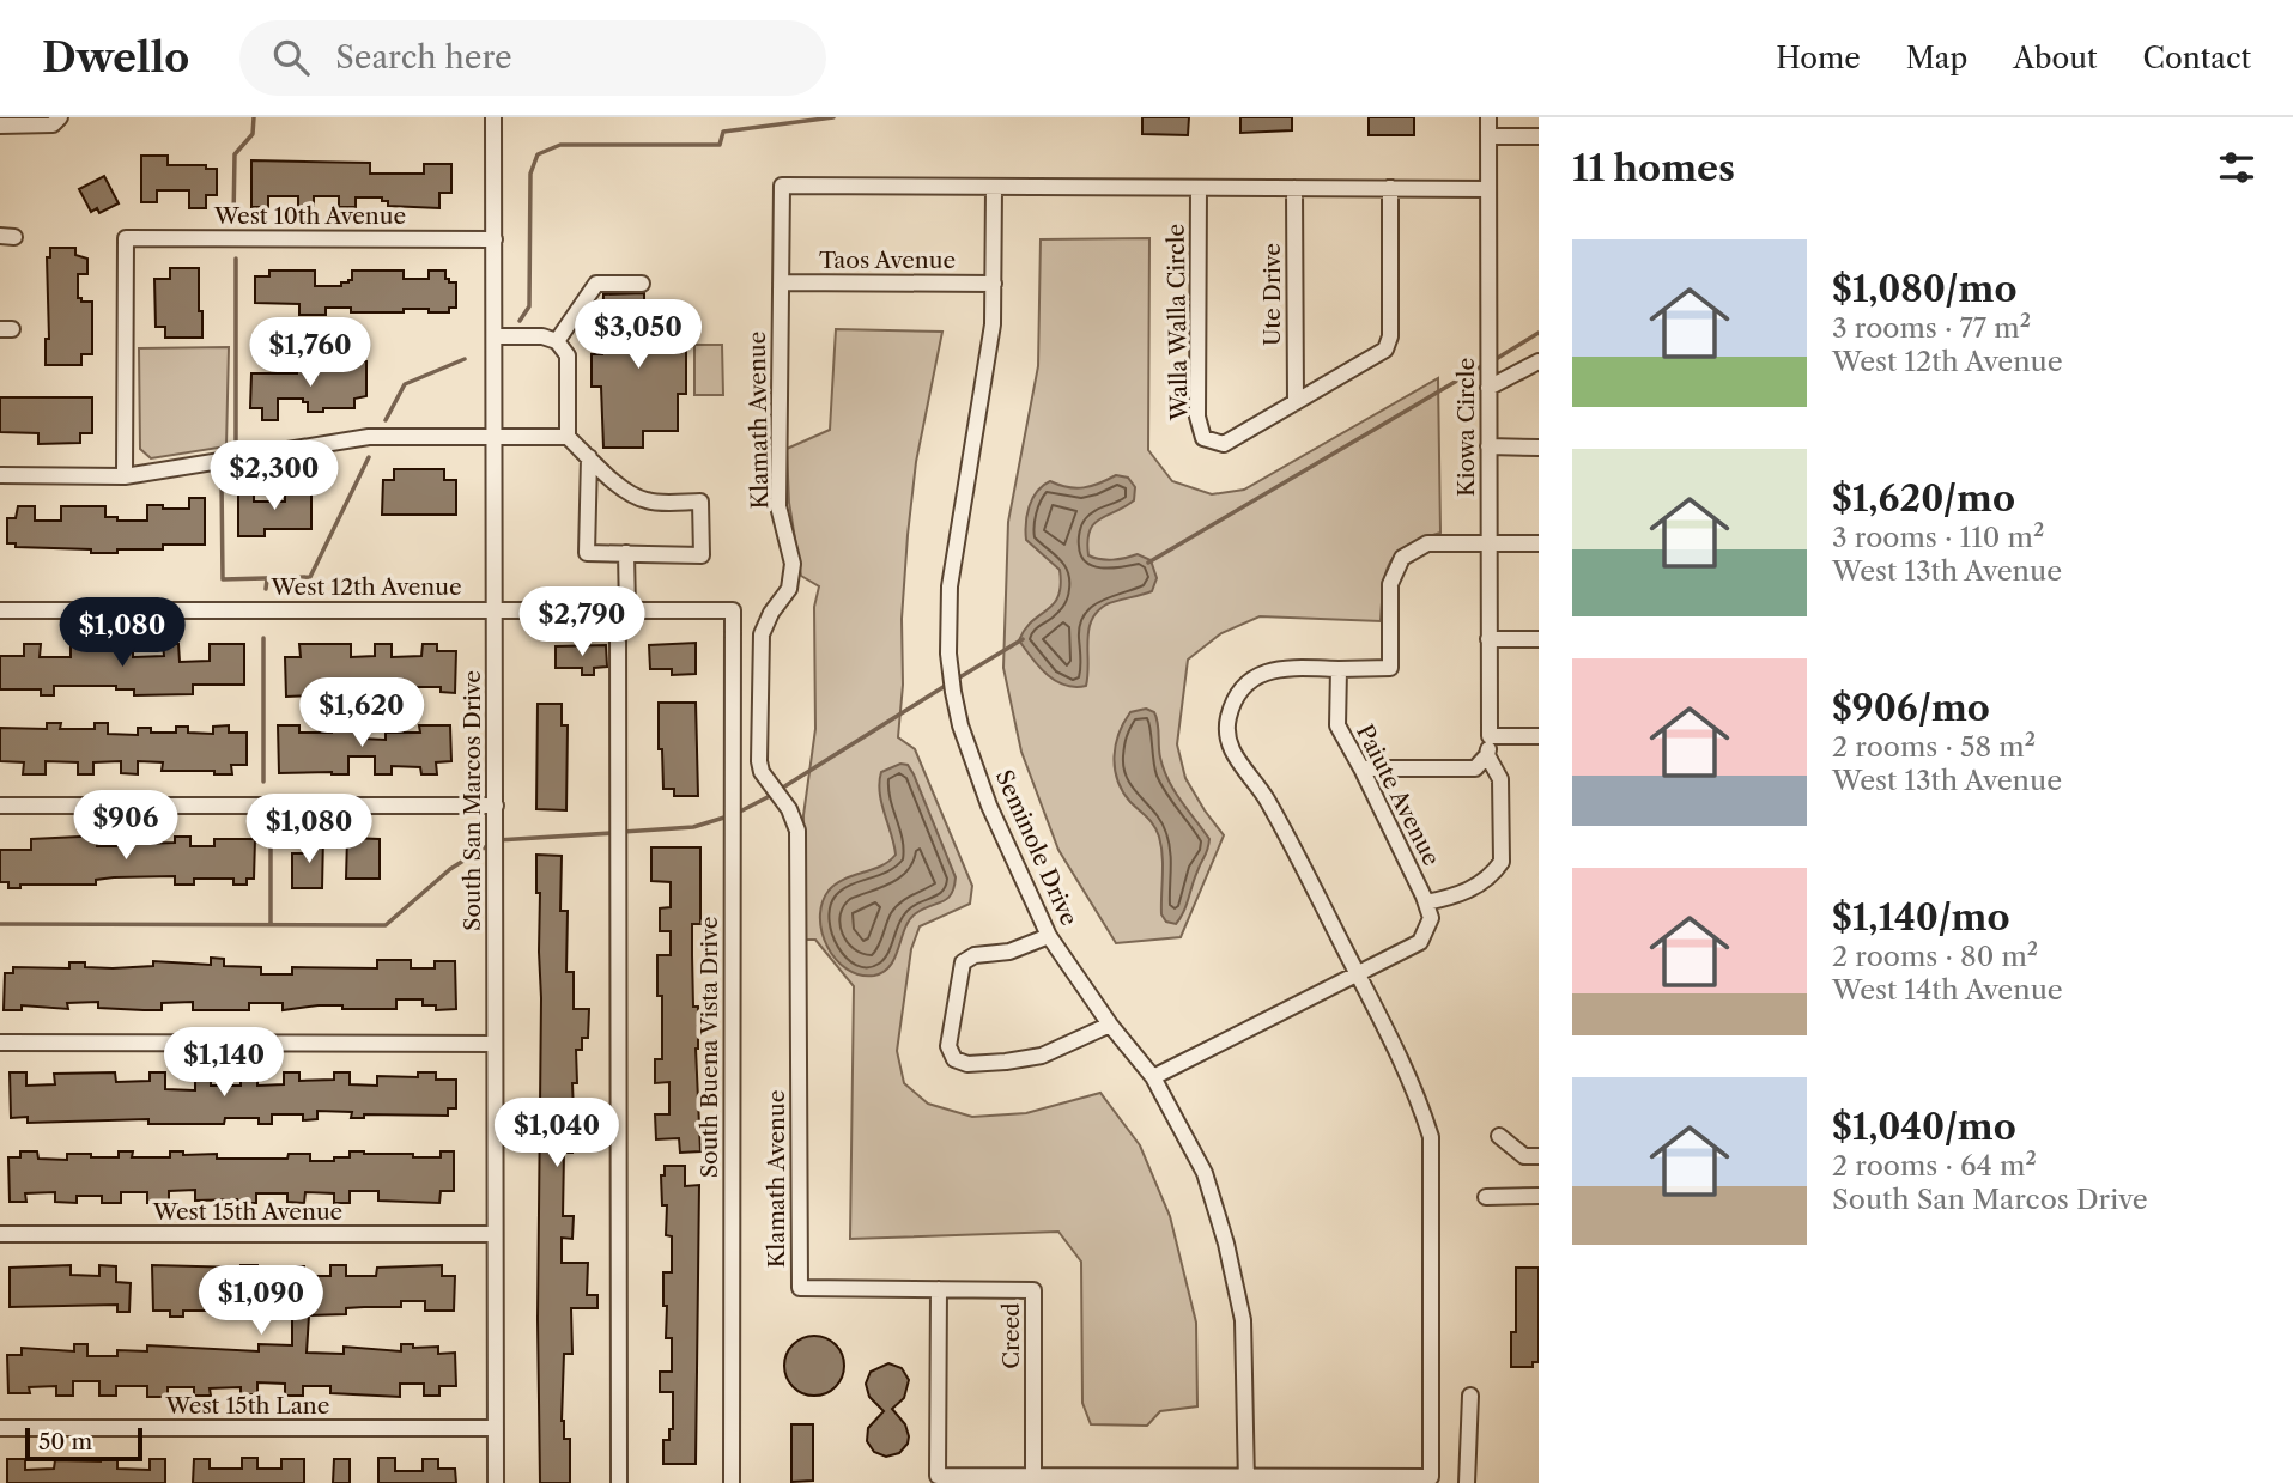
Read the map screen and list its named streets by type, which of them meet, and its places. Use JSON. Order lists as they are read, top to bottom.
{
  "streets": {
    "street": [
      "West 10th Avenue",
      "Taos Avenue",
      "Ute Drive",
      "Walla Walla Circle",
      "Klamath Avenue",
      "Kiowa Circle",
      "West 12th Avenue",
      "Paiute Avenue",
      "South San Marcos Drive",
      "Seminole Drive",
      "South Buena Vista Drive",
      "West 15th Avenue",
      "Creed",
      "West 15th Lane"
    ]
  },
  "crossings": [
    ["West 10th Avenue", "South San Marcos Drive"],
    ["Taos Avenue", "Klamath Avenue"],
    ["Taos Avenue", "Seminole Drive"],
    ["Ute Drive", "Walla Walla Circle"],
    ["Ute Drive", "Klamath Avenue"],
    ["Walla Walla Circle", "Klamath Avenue"],
    ["Klamath Avenue", "Kiowa Circle"],
    ["Klamath Avenue", "Seminole Drive"],
    ["Klamath Avenue", "Creed"],
    ["West 12th Avenue", "South San Marcos Drive"],
    ["West 12th Avenue", "South Buena Vista Drive"],
    ["Paiute Avenue", "Seminole Drive"],
    ["South San Marcos Drive", "West 15th Avenue"],
    ["South San Marcos Drive", "West 15th Lane"]
  ],
  "scale_bar": "50 m",
  "page": {
    "header": "Dwello",
    "search": "Search here",
    "nav": [
      "Home",
      "Map",
      "About",
      "Contact"
    ],
    "heading": "11 homes",
    "list": [
      {
        "name": "$1,080/mo",
        "note": "3 rooms · 77 m² · West 12th Avenue"
      },
      {
        "name": "$1,620/mo",
        "note": "3 rooms · 110 m² · West 13th Avenue"
      },
      {
        "name": "$906/mo",
        "note": "2 rooms · 58 m² · West 13th Avenue"
      },
      {
        "name": "$1,140/mo",
        "note": "2 rooms · 80 m² · West 14th Avenue"
      },
      {
        "name": "$1,040/mo",
        "note": "2 rooms · 64 m² · South San Marcos Drive"
      }
    ],
    "price": [
      "$3,050",
      "$1,760",
      "$2,300",
      "$2,790",
      "$1,080",
      "$1,620",
      "$906",
      "$1,080",
      "$1,140",
      "$1,040",
      "$1,090"
    ],
    "scale": "50 m"
  }
}
